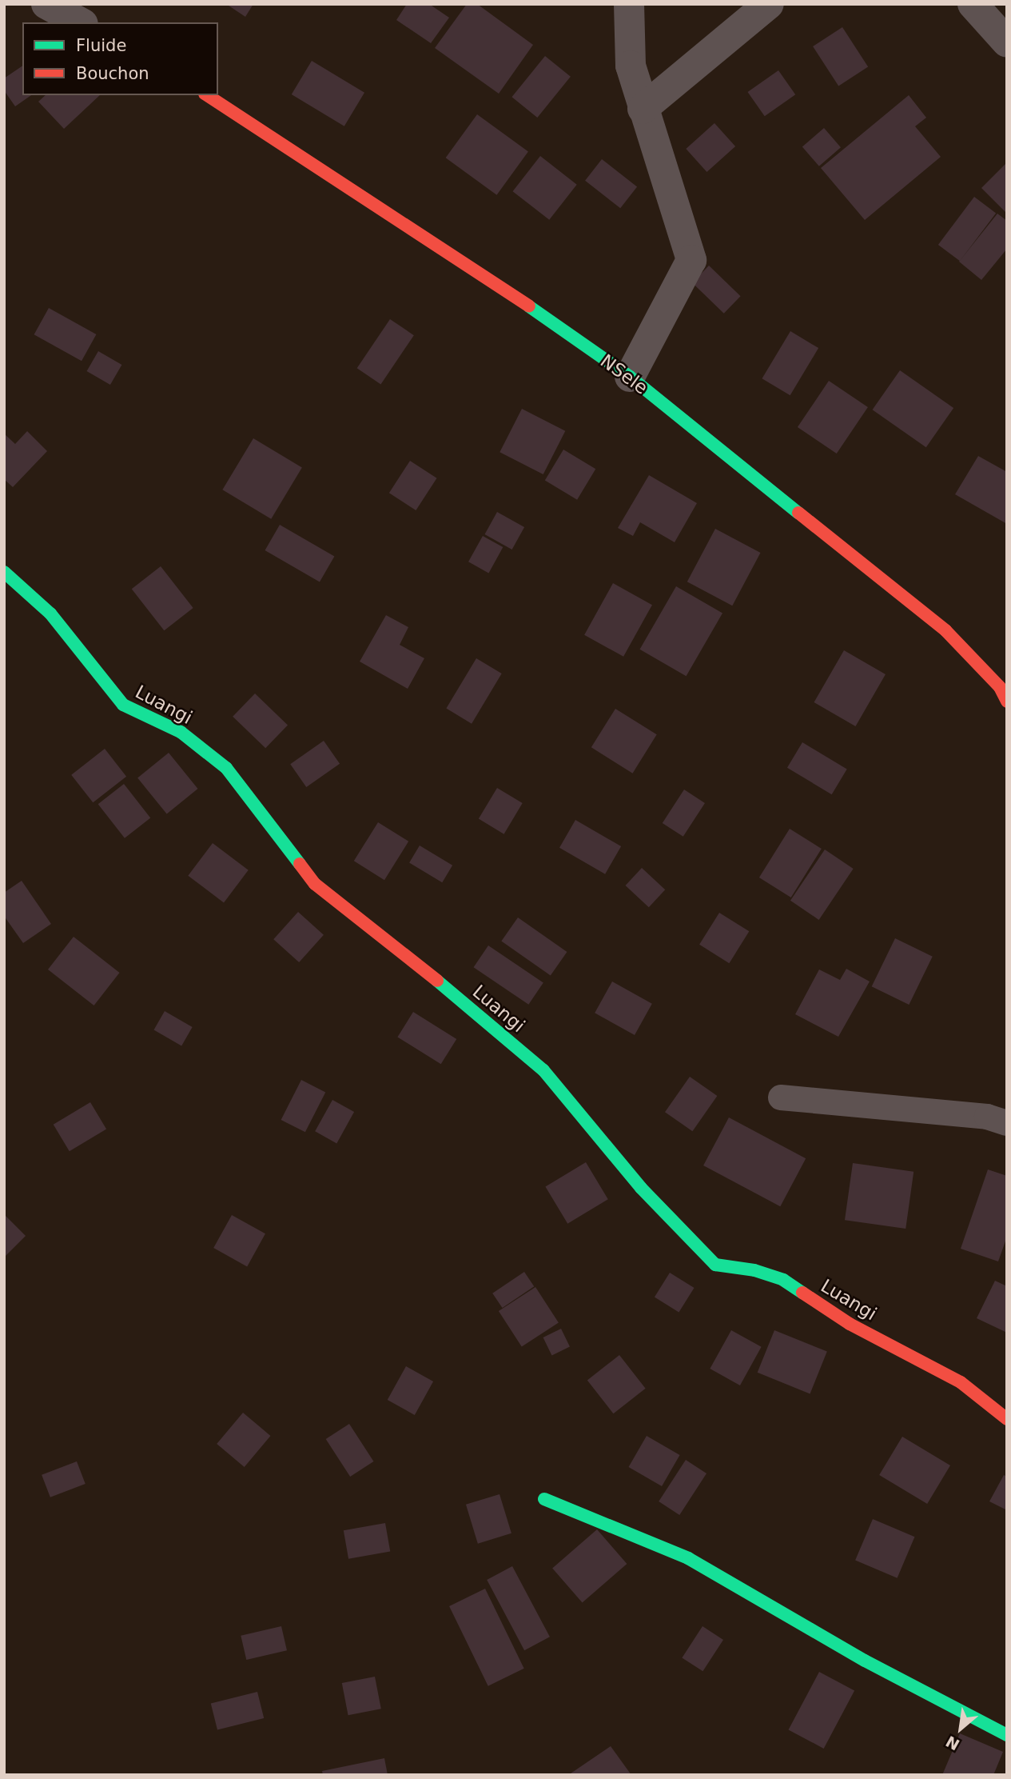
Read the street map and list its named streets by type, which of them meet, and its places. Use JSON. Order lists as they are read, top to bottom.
{
  "streets": {
    "street": ["NSele", "Luangi"]
  },
  "legend": ["Fluide", "Bouchon"],
  "north": "bottom left"
}
